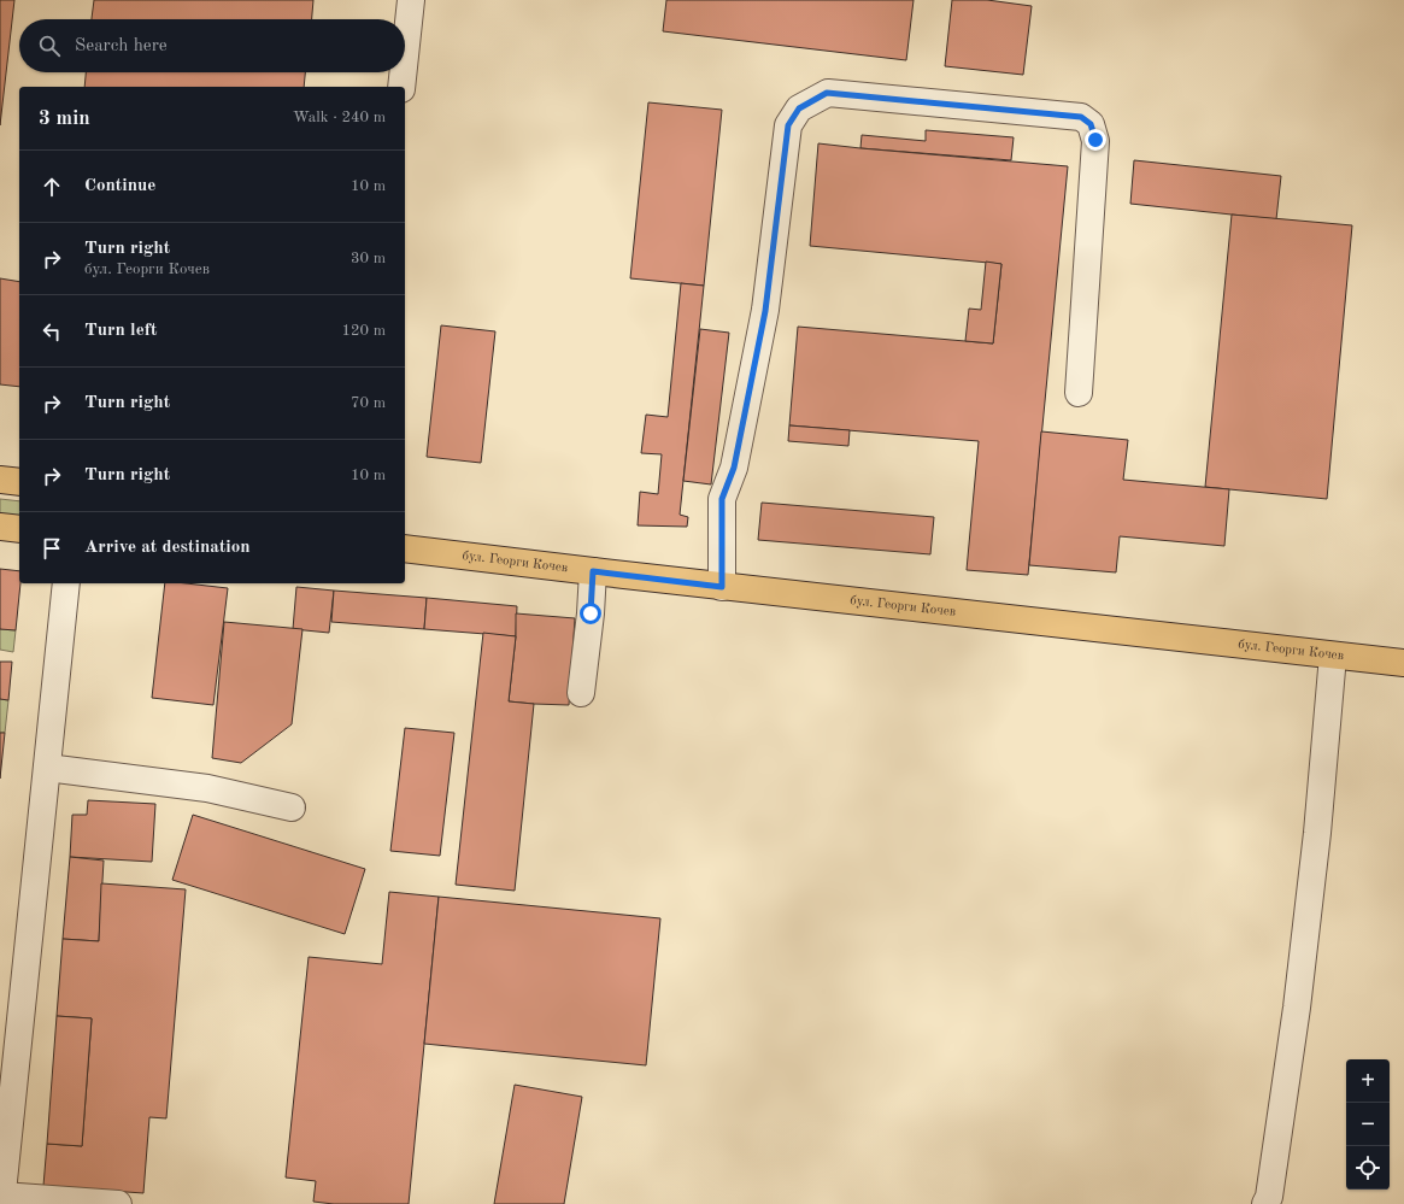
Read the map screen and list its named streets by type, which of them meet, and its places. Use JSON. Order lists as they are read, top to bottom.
{
  "streets": {
    "main road": ["бул. Георги Кочев"]
  },
  "page": {
    "search": "Search here",
    "heading": ["3 min", "Walk · 240 m"],
    "list": [
      ["Continue", "10 m"],
      ["Turn right", "бул. Георги Кочев", "30 m"],
      ["Turn left", "120 m"],
      ["Turn right", "70 m"],
      ["Turn right", "10 m"],
      "Arrive at destination"
    ],
    "map_buttons": ["+", "−"]
  }
}
